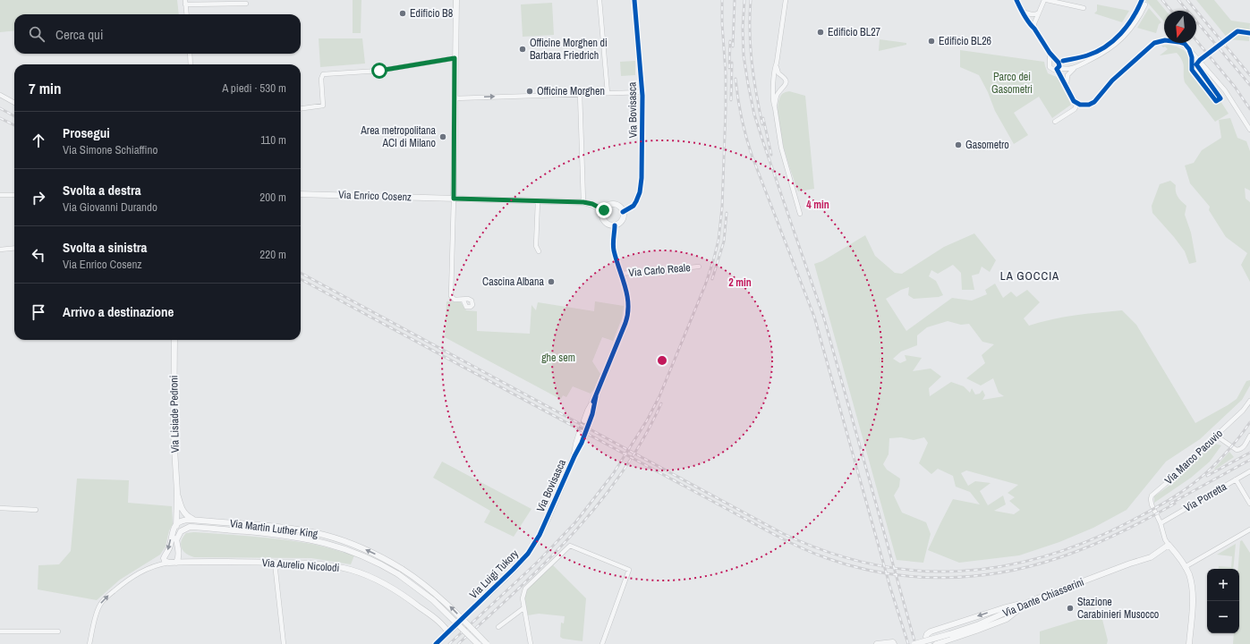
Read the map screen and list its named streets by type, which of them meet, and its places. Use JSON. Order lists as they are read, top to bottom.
{
  "streets": {
    "street": [
      "Via Bovisasca",
      "Via Enrico Cosenz",
      "Via Carlo Reale",
      "Via Lisiade Pedroni",
      "Via Marco Pacuvio",
      "Via Porretta",
      "Via Martin Luther King",
      "Via Aurelio Nicolodi",
      "Via Luigi Tukory",
      "Via Dante Chiasserini"
    ]
  },
  "crossings": [
    ["Via Bovisasca", "Via Enrico Cosenz"],
    ["Via Bovisasca", "Via Luigi Tukory"],
    ["Via Lisiade Pedroni", "Via Martin Luther King"],
    ["Via Marco Pacuvio", "Via Porretta"]
  ],
  "districts": ["LA GOCCIA"],
  "parks": ["Parco dei Gasometri", "ghe sem"],
  "places": [
    "Edificio B8",
    "Edificio BL27",
    "Edificio BL26",
    "Officine Morghen di Barbara Friedrich",
    "Officine Morghen",
    "Area metropolitana ACI di Milano",
    "Gasometro",
    "Cascina Albana",
    "Stazione Carabinieri Musocco"
  ],
  "north": "bottom",
  "page": {
    "search": "Cerca qui",
    "heading": ["7 min", "A piedi · 530 m"],
    "list": [
      ["Prosegui", "Via Simone Schiaffino", "110 m"],
      ["Svolta a destra", "Via Giovanni Durando", "200 m"],
      ["Svolta a sinistra", "Via Enrico Cosenz", "220 m"],
      "Arrivo a destinazione"
    ],
    "map_buttons": ["+", "−"]
  },
  "rings": ["4 min", "2 min"]
}
